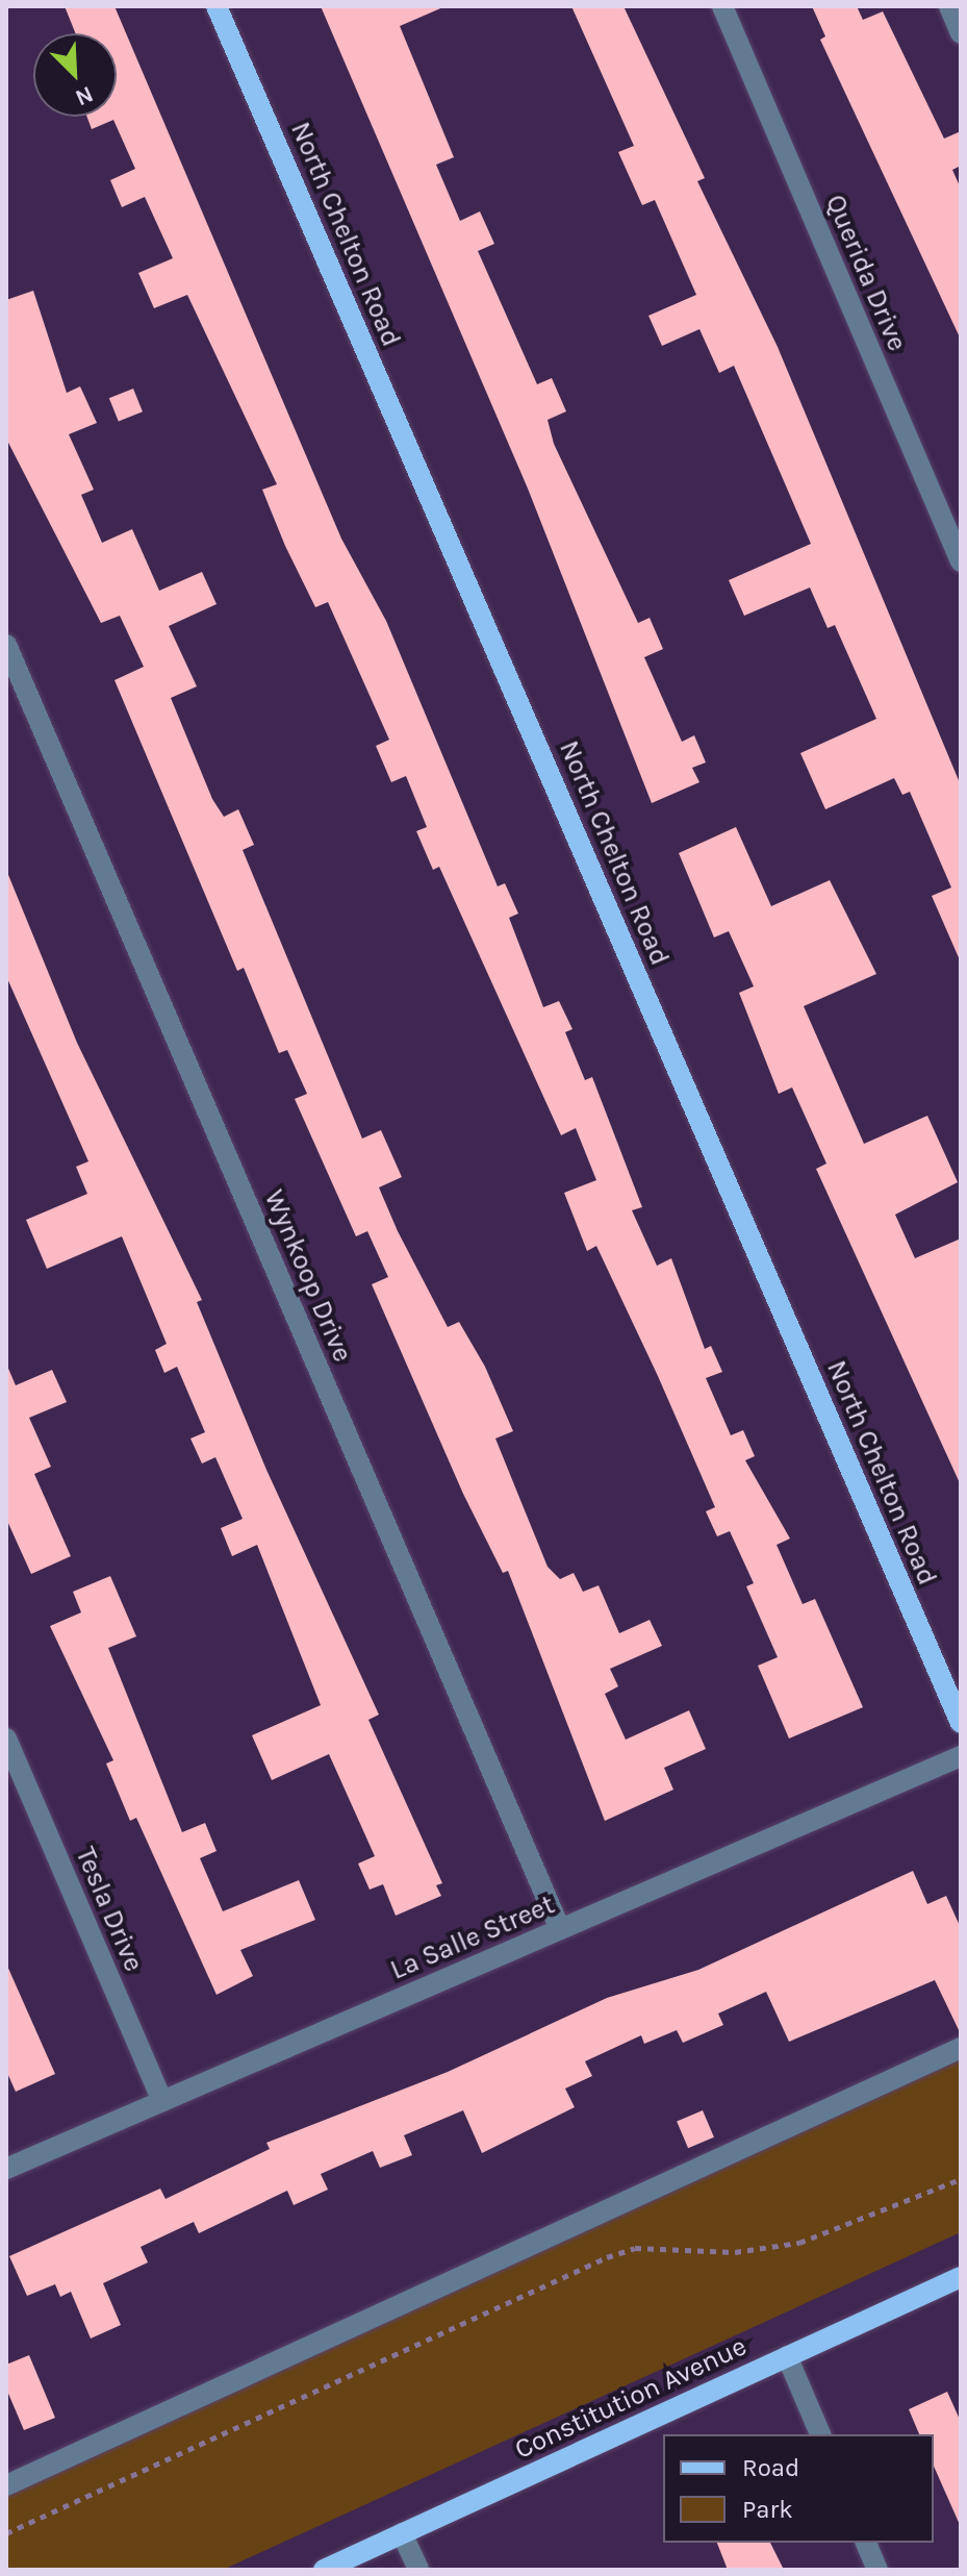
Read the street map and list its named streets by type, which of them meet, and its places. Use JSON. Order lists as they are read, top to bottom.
{
  "streets": {
    "main road": ["North Chelton Road", "Constitution Avenue"],
    "street": [
      "Querida Drive",
      "Wynkoop Drive",
      "Tesla Drive",
      "La Salle Street"
    ]
  },
  "crossings": [
    ["Wynkoop Drive", "La Salle Street"],
    ["Tesla Drive", "La Salle Street"]
  ],
  "legend": ["Road", "Park"],
  "north": "bottom right"
}
